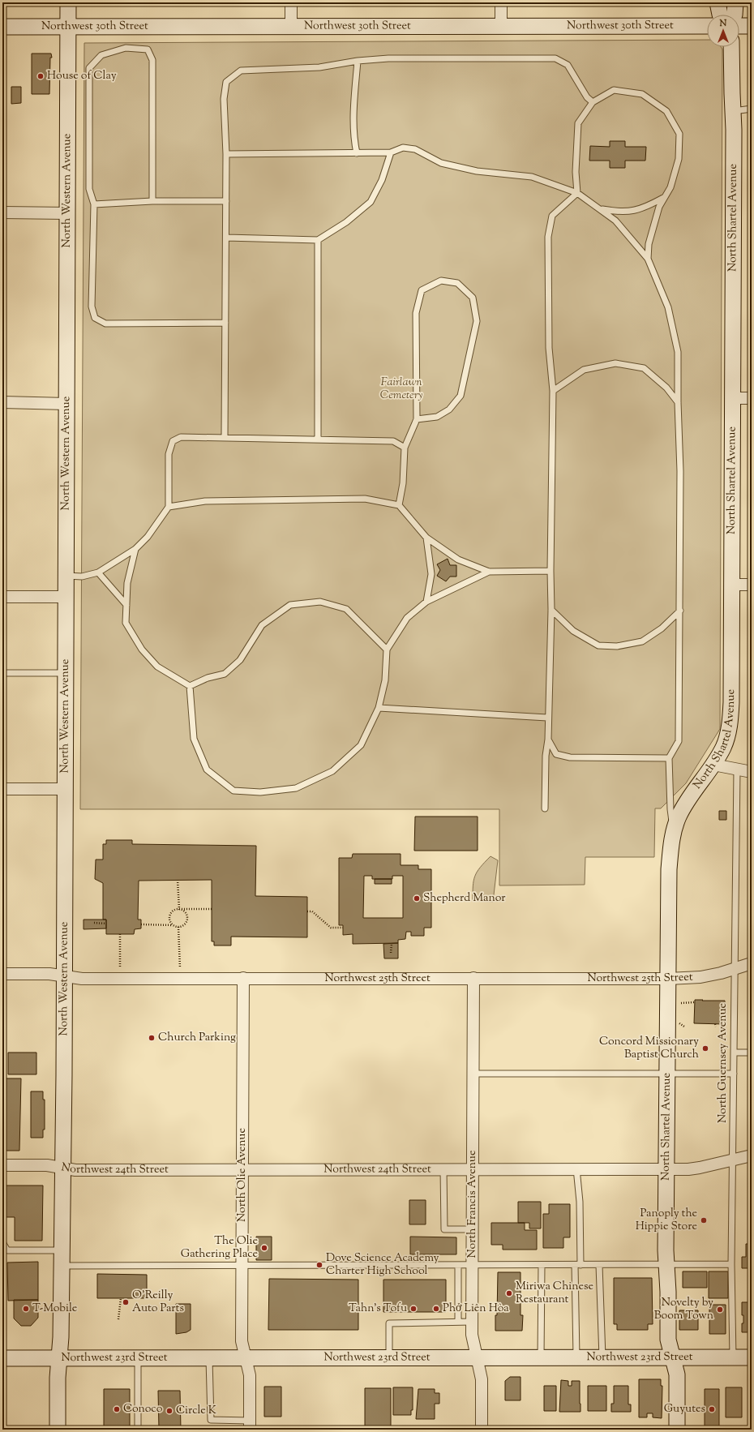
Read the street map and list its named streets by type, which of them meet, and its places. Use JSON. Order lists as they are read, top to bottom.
{
  "streets": {
    "street": [
      "Northwest 30th Street",
      "North Western Avenue",
      "North Shartel Avenue",
      "Northwest 25th Street",
      "Northwest 24th Street",
      "North Olie Avenue",
      "North Francis Avenue",
      "Northwest 23rd Street"
    ],
    "lane": ["North Guernsey Avenue"]
  },
  "crossings": [
    ["Northwest 30th Street", "North Western Avenue"],
    ["North Western Avenue", "Northwest 25th Street"],
    ["North Western Avenue", "Northwest 24th Street"],
    ["North Western Avenue", "Northwest 23rd Street"],
    ["North Shartel Avenue", "Northwest 25th Street"],
    ["North Shartel Avenue", "Northwest 24th Street"],
    ["North Shartel Avenue", "Northwest 23rd Street"],
    ["Northwest 25th Street", "North Guernsey Avenue"],
    ["Northwest 25th Street", "North Olie Avenue"],
    ["Northwest 25th Street", "North Francis Avenue"],
    ["North Guernsey Avenue", "Northwest 24th Street"],
    ["North Guernsey Avenue", "Northwest 23rd Street"],
    ["Northwest 24th Street", "North Olie Avenue"],
    ["Northwest 24th Street", "North Francis Avenue"],
    ["North Olie Avenue", "Northwest 23rd Street"],
    ["North Francis Avenue", "Northwest 23rd Street"]
  ],
  "parks": ["Fairlawn Cemetery"],
  "places": [
    "House of Clay",
    "Shepherd Manor",
    "Church Parking",
    "Concord Missionary Baptist Church",
    "Panoply the Hippie Store",
    "The Olie Gathering Place",
    "Dove Science Academy Charter High School",
    "Miriwa Chinese Restaurant",
    "O'Reilly Auto Parts",
    "T-Mobile",
    "Tahn's Tofu",
    "Phở Liên Hòa",
    "Novelty by Boom Town",
    "Conoco",
    "Guyutes",
    "Circle K"
  ],
  "north": "top"
}
